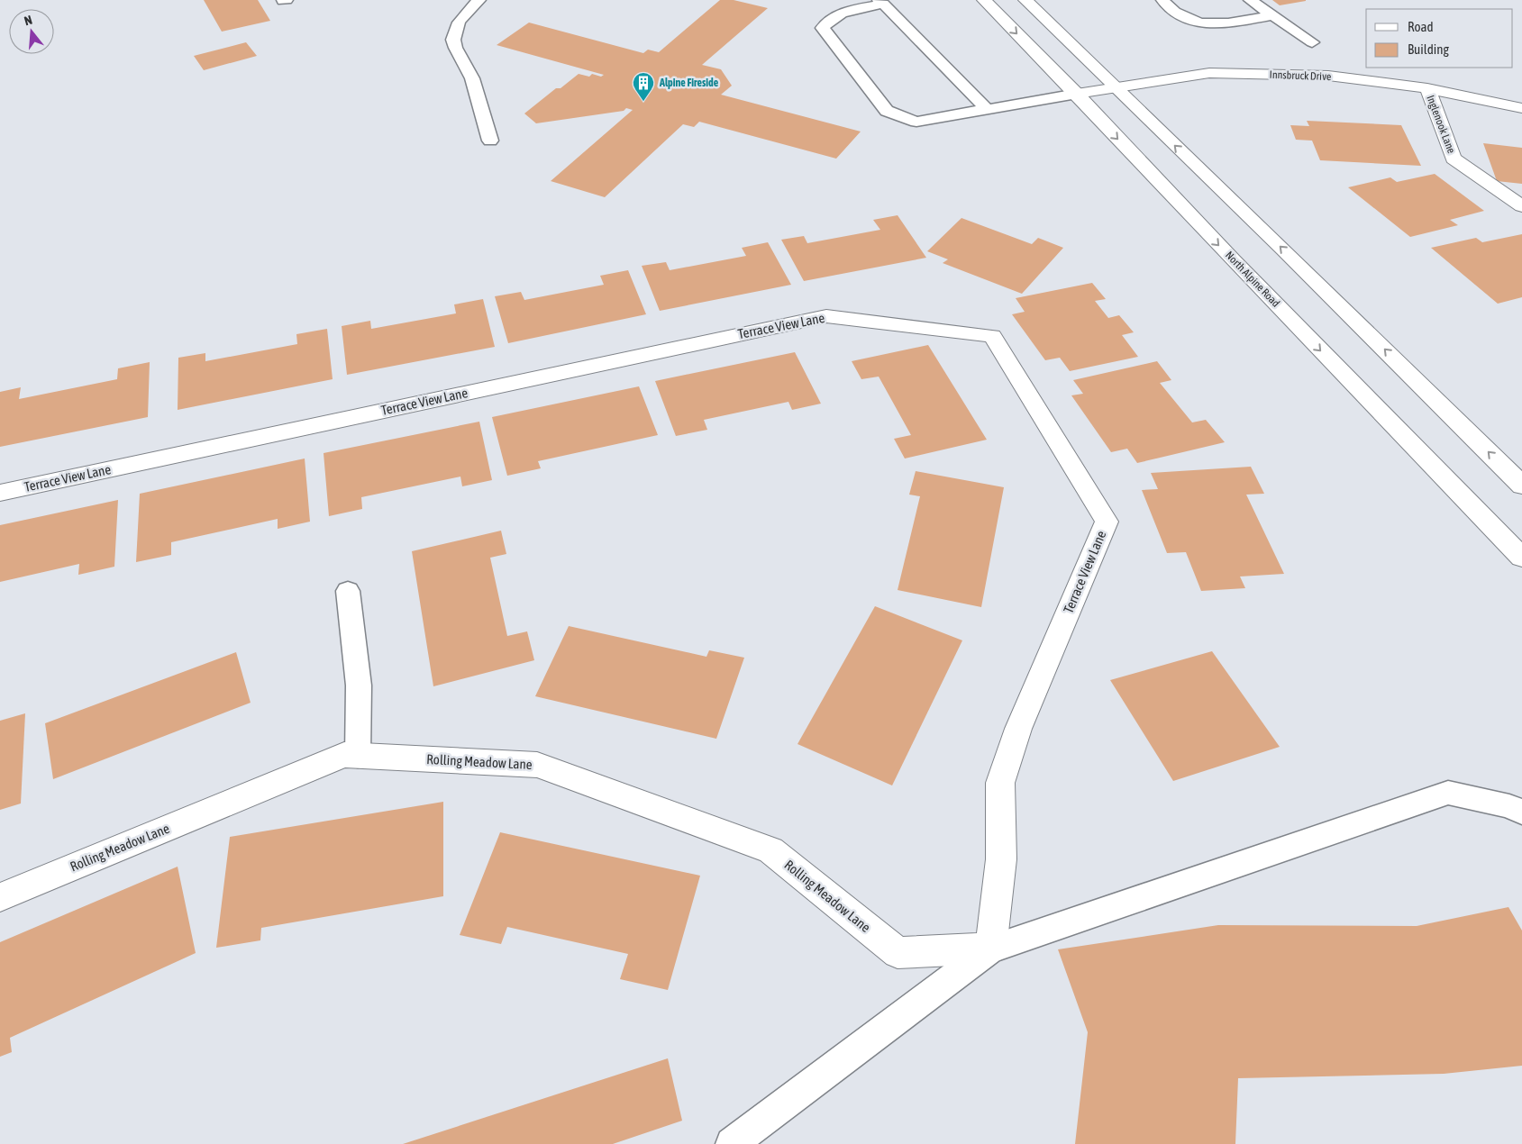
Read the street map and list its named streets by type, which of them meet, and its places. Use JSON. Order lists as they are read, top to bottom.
{
  "streets": {
    "street": [
      "Innsbruck Drive",
      "Inglenook Lane",
      "North Alpine Road",
      "Terrace View Lane",
      "Rolling Meadow Lane"
    ]
  },
  "crossings": [
    ["Innsbruck Drive", "Inglenook Lane"],
    ["Innsbruck Drive", "North Alpine Road"],
    ["Terrace View Lane", "Rolling Meadow Lane"]
  ],
  "places": {
    "building": ["Alpine Fireside"]
  },
  "legend": ["Road", "Building"],
  "north": "top"
}
